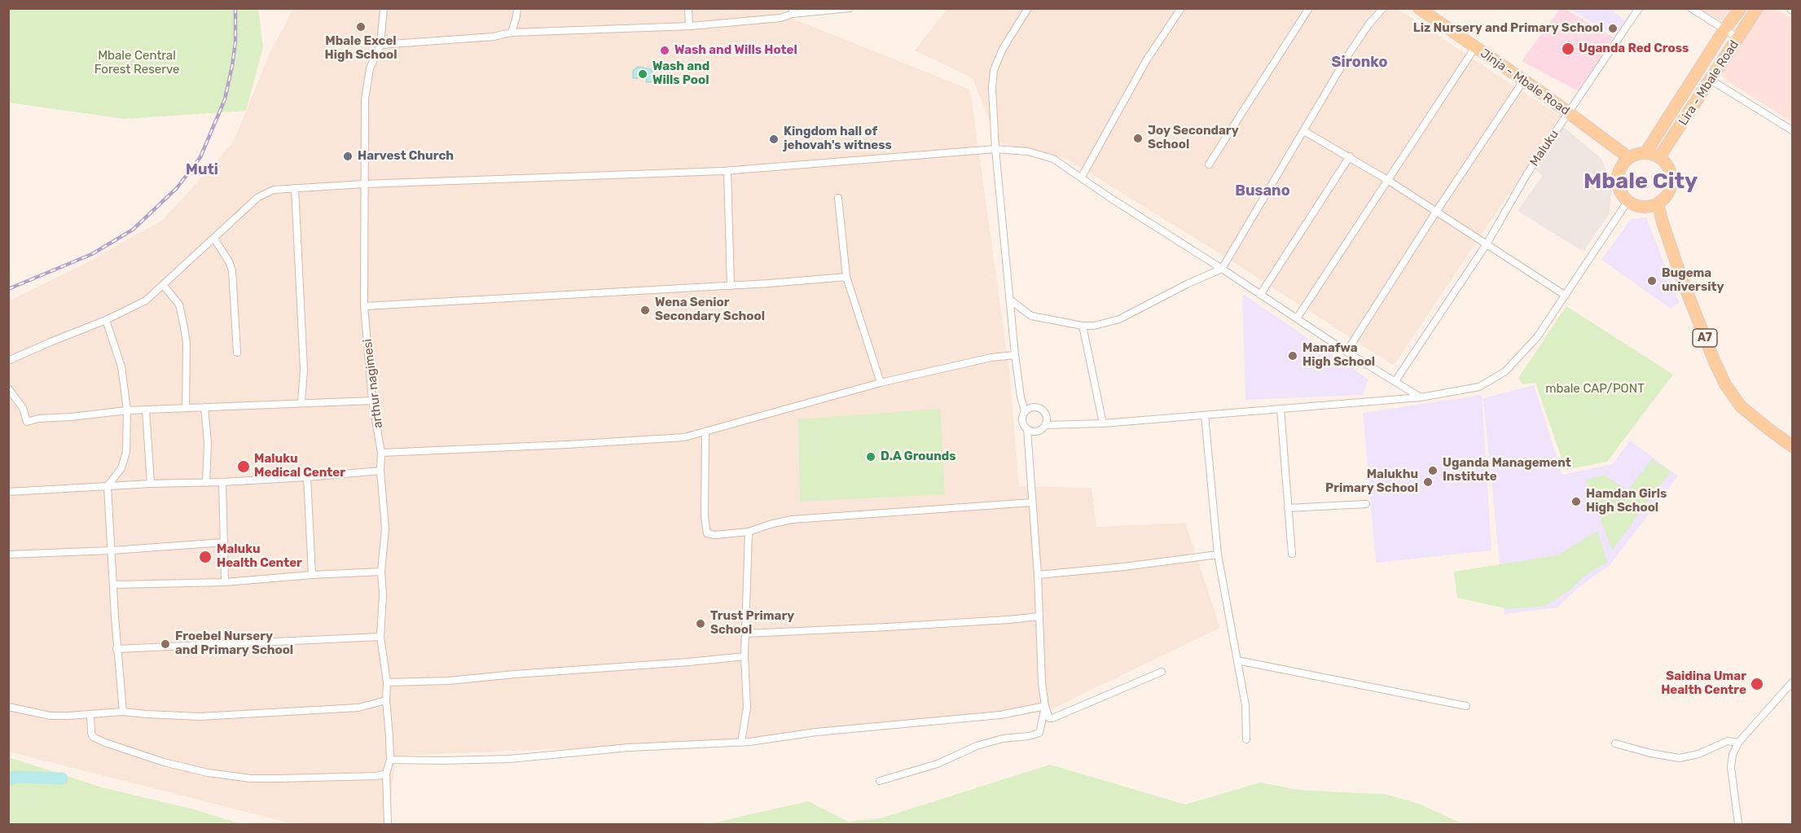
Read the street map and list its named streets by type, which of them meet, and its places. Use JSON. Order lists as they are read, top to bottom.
{
  "streets": {
    "main road": ["Jinja - Mbale Road", "Lira - Mbale Road", "A7"],
    "street": ["Maluku", "arthur nagimesi"]
  },
  "crossings": [
    ["Jinja - Mbale Road", "Lira - Mbale Road"],
    ["Jinja - Mbale Road", "Maluku"],
    ["Jinja - Mbale Road", "A7"],
    ["Lira - Mbale Road", "A7"]
  ],
  "districts": [
    "Sironko",
    "Muti",
    "Mbale City",
    "Busano"
  ],
  "parks": ["Mbale Central Forest Reserve", "mbale CAP/PONT"],
  "places": [
    "Mbale Excel High School",
    "Liz Nursery and Primary School",
    "Uganda Red Cross",
    "Wash and Wills Hotel",
    "Wash and Wills Pool",
    "Joy Secondary School",
    "Kingdom hall of jehovah's witness",
    "Harvest Church",
    "Bugema university",
    "Wena Senior Secondary School",
    "Manafwa High School",
    "D.A Grounds",
    "Maluku Medical Center",
    "Uganda Management Institute",
    "Malukhu Primary School",
    "Hamdan Girls High School",
    "Maluku Health Center",
    "Trust Primary School",
    "Froebel Nursery and Primary School",
    "Saidina Umar Health Centre"
  ]
}
